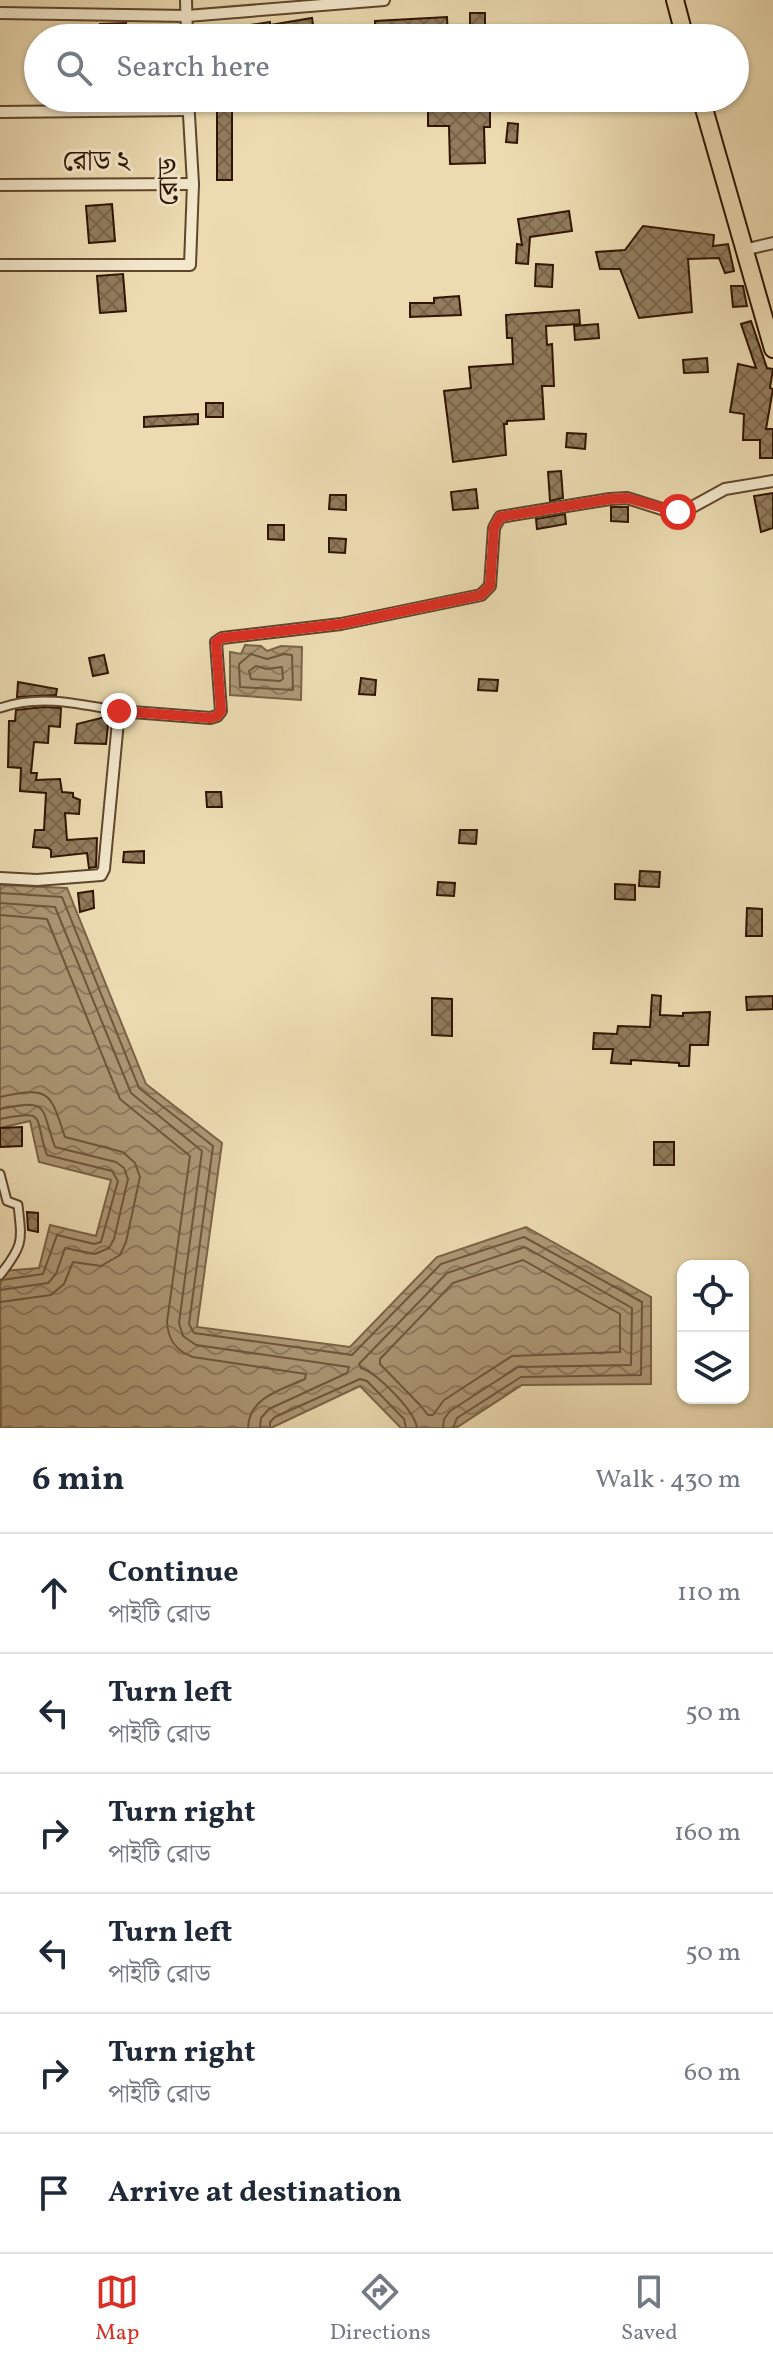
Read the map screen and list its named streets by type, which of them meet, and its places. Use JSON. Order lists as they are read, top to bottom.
{
  "streets": {
    "street": ["রোড ২", "রোড"]
  },
  "crossings": [
    ["রোড ২", "রোড"]
  ],
  "page": {
    "search": "Search here",
    "heading": ["6 min", "Walk · 430 m"],
    "list": [
      ["Continue", "পাইটি রোড", "110 m"],
      ["Turn left", "পাইটি রোড", "50 m"],
      ["Turn right", "পাইটি রোড", "160 m"],
      ["Turn left", "পাইটি রোড", "50 m"],
      ["Turn right", "পাইটি রোড", "60 m"],
      "Arrive at destination"
    ],
    "nav": ["Map", "Directions", "Saved"]
  }
}
